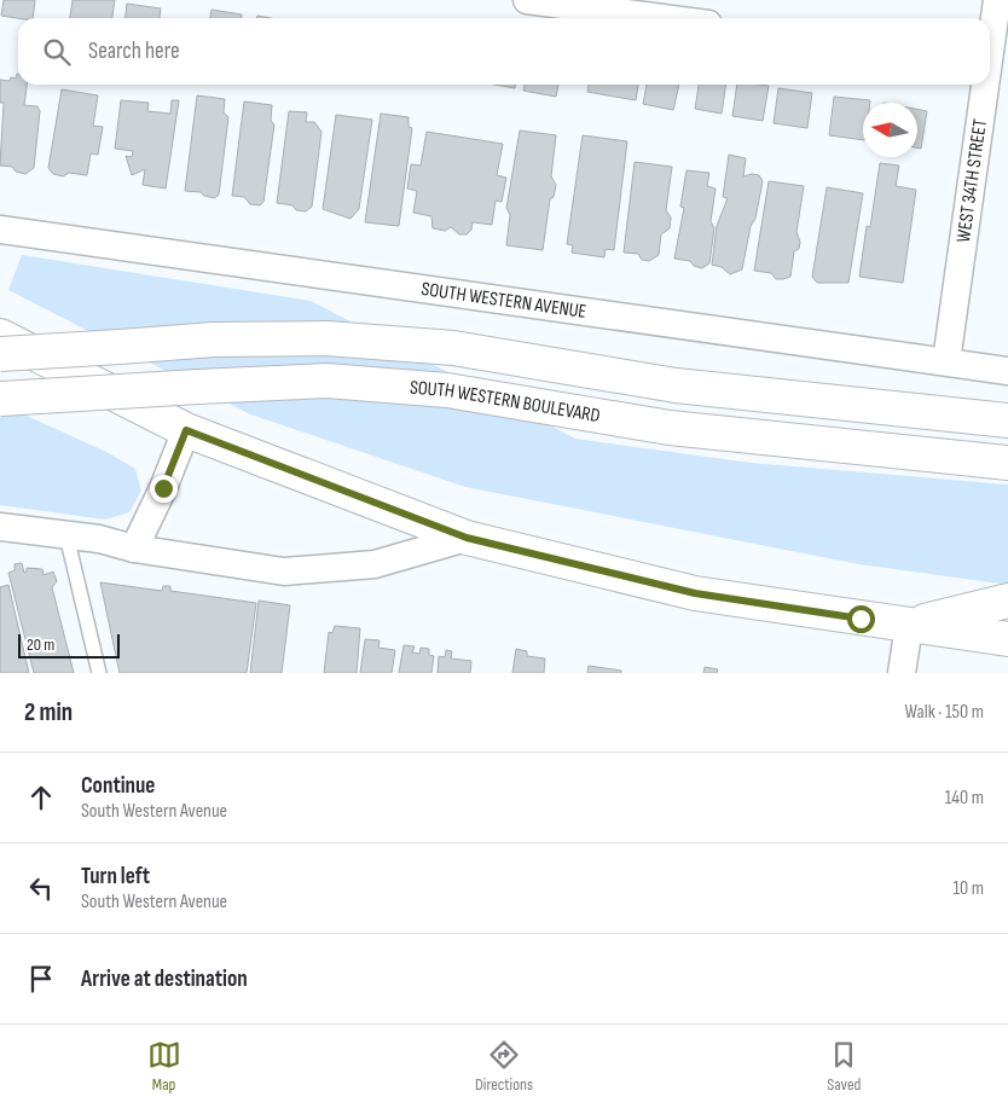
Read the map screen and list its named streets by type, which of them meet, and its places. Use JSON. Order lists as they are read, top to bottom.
{
  "streets": {
    "street": ["WEST 34TH STREET", "SOUTH WESTERN AVENUE", "SOUTH WESTERN BOULEVARD"]
  },
  "crossings": [
    ["WEST 34TH STREET", "SOUTH WESTERN AVENUE"]
  ],
  "scale_bar": "20 m",
  "north": "left",
  "page": {
    "search": "Search here",
    "scale": "20 m",
    "heading": ["2 min", "Walk · 150 m"],
    "list": [
      ["Continue", "South Western Avenue", "140 m"],
      ["Turn left", "South Western Avenue", "10 m"],
      "Arrive at destination"
    ],
    "nav": ["Map", "Directions", "Saved"]
  }
}
